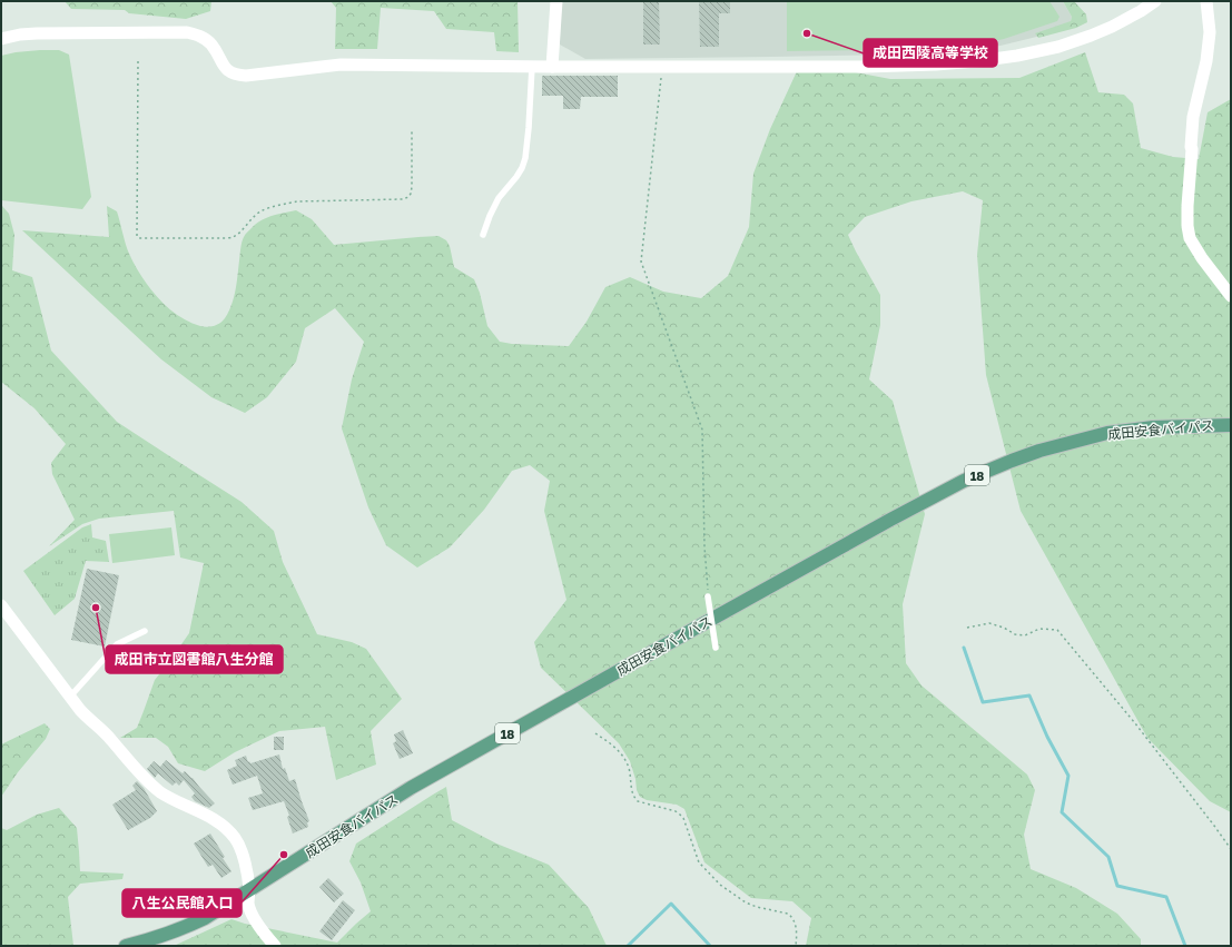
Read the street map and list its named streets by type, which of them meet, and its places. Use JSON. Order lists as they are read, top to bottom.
{
  "streets": {
    "main road": ["成田安食バイパス", "18"]
  },
  "places": ["成田西陵高等学校", "成田市立図書館八生分館", "八生公民館入口"]
}
